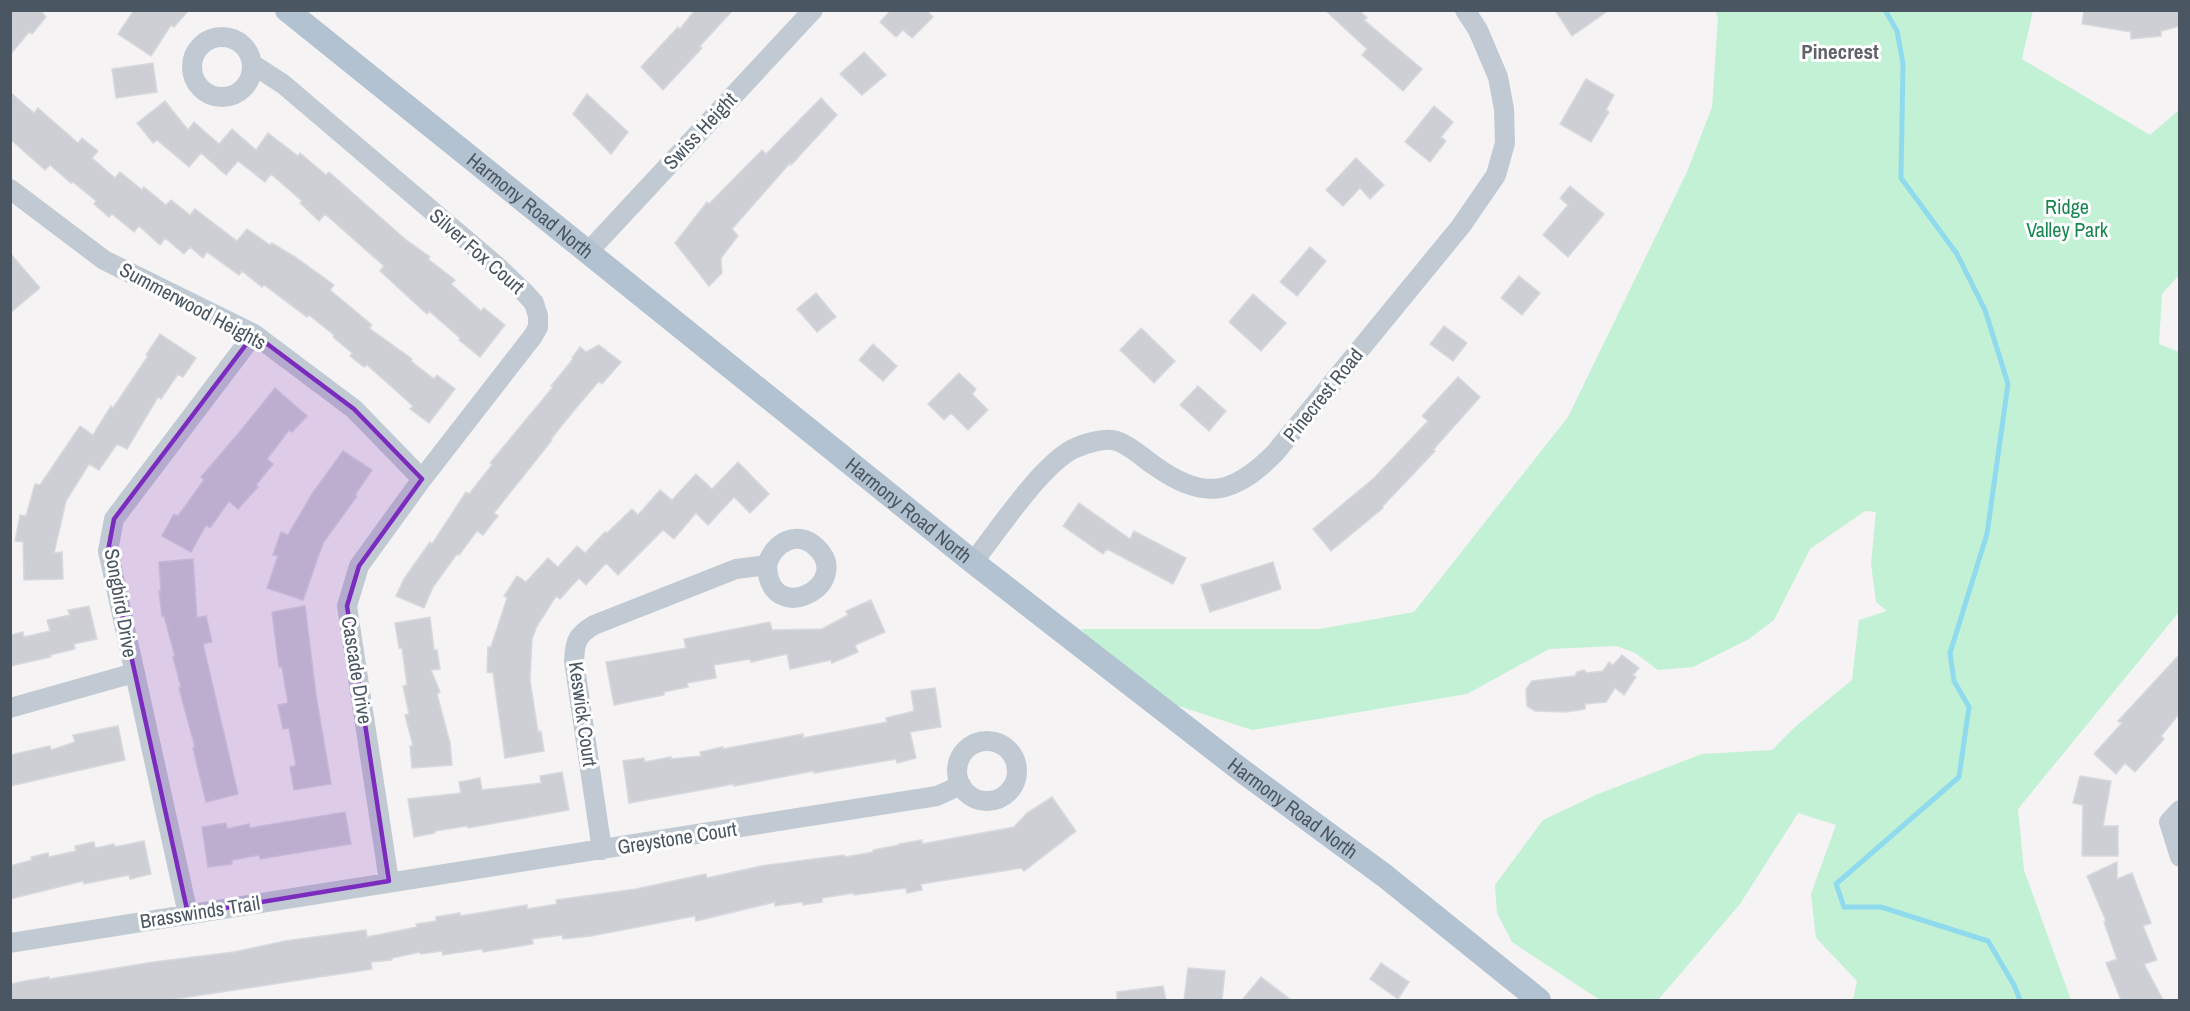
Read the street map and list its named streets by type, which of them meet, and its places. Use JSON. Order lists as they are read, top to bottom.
{
  "streets": {
    "main road": ["Harmony Road North"],
    "street": [
      "Swiss Height",
      "Silver Fox Court",
      "Summerwood Heights",
      "Pinecrest Road",
      "Songbird Drive",
      "Cascade Drive",
      "Keswick Court",
      "Greystone Court",
      "Brasswinds Trail"
    ]
  },
  "crossings": [
    ["Swiss Height", "Harmony Road North"],
    ["Harmony Road North", "Pinecrest Road"],
    ["Silver Fox Court", "Summerwood Heights"],
    ["Silver Fox Court", "Cascade Drive"],
    ["Summerwood Heights", "Songbird Drive"],
    ["Summerwood Heights", "Cascade Drive"],
    ["Songbird Drive", "Brasswinds Trail"],
    ["Cascade Drive", "Greystone Court"],
    ["Cascade Drive", "Brasswinds Trail"],
    ["Keswick Court", "Greystone Court"],
    ["Greystone Court", "Brasswinds Trail"]
  ],
  "districts": ["Pinecrest"],
  "parks": ["Ridge Valley Park"]
}
